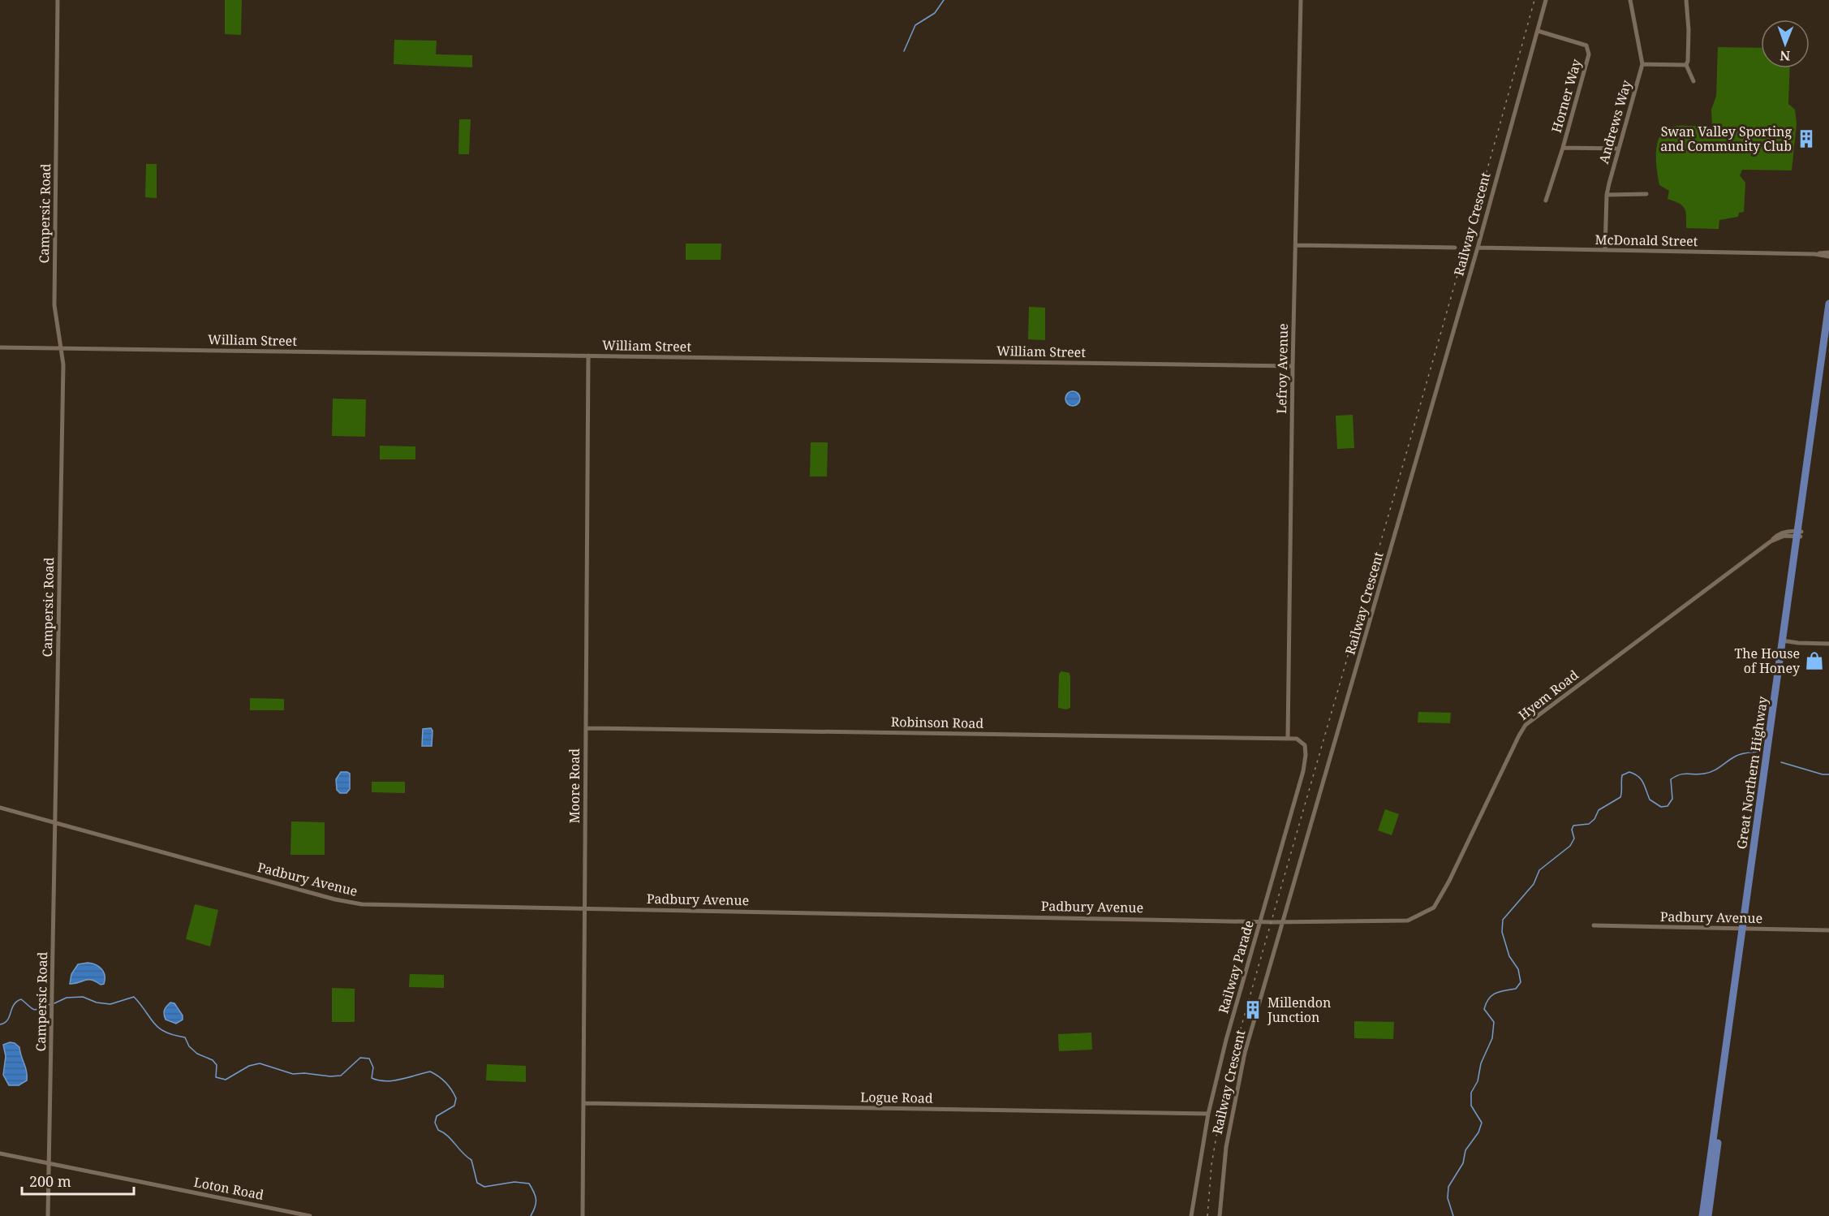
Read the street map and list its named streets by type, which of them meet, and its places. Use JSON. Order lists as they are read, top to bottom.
{
  "streets": {
    "highway": ["Great Northern Highway"],
    "street": [
      "Horner Way",
      "Andrews Way",
      "Campersic Road",
      "Railway Crescent",
      "McDonald Street",
      "William Street",
      "Lefroy Avenue",
      "Hyem Road",
      "Robinson Road",
      "Moore Road",
      "Padbury Avenue",
      "Railway Parade",
      "Logue Road",
      "Loton Road"
    ]
  },
  "crossings": [
    ["Horner Way", "Railway Crescent"],
    ["Andrews Way", "McDonald Street"],
    ["Campersic Road", "William Street"],
    ["Campersic Road", "Padbury Avenue"],
    ["Campersic Road", "Loton Road"],
    ["Railway Crescent", "McDonald Street"],
    ["Railway Crescent", "Padbury Avenue"],
    ["William Street", "Lefroy Avenue"],
    ["William Street", "Moore Road"],
    ["Lefroy Avenue", "Robinson Road"],
    ["Lefroy Avenue", "Railway Parade"],
    ["Hyem Road", "Great Northern Highway"],
    ["Hyem Road", "Padbury Avenue"],
    ["Robinson Road", "Moore Road"],
    ["Robinson Road", "Railway Parade"],
    ["Great Northern Highway", "Padbury Avenue"],
    ["Moore Road", "Padbury Avenue"],
    ["Moore Road", "Logue Road"],
    ["Padbury Avenue", "Railway Parade"],
    ["Railway Parade", "Logue Road"]
  ],
  "places": {
    "building": ["Swan Valley Sporting and Community Club", "Millendon Junction"],
    "shop": ["The House of Honey"]
  },
  "scale_bar": "200 m",
  "north": "bottom"
}
